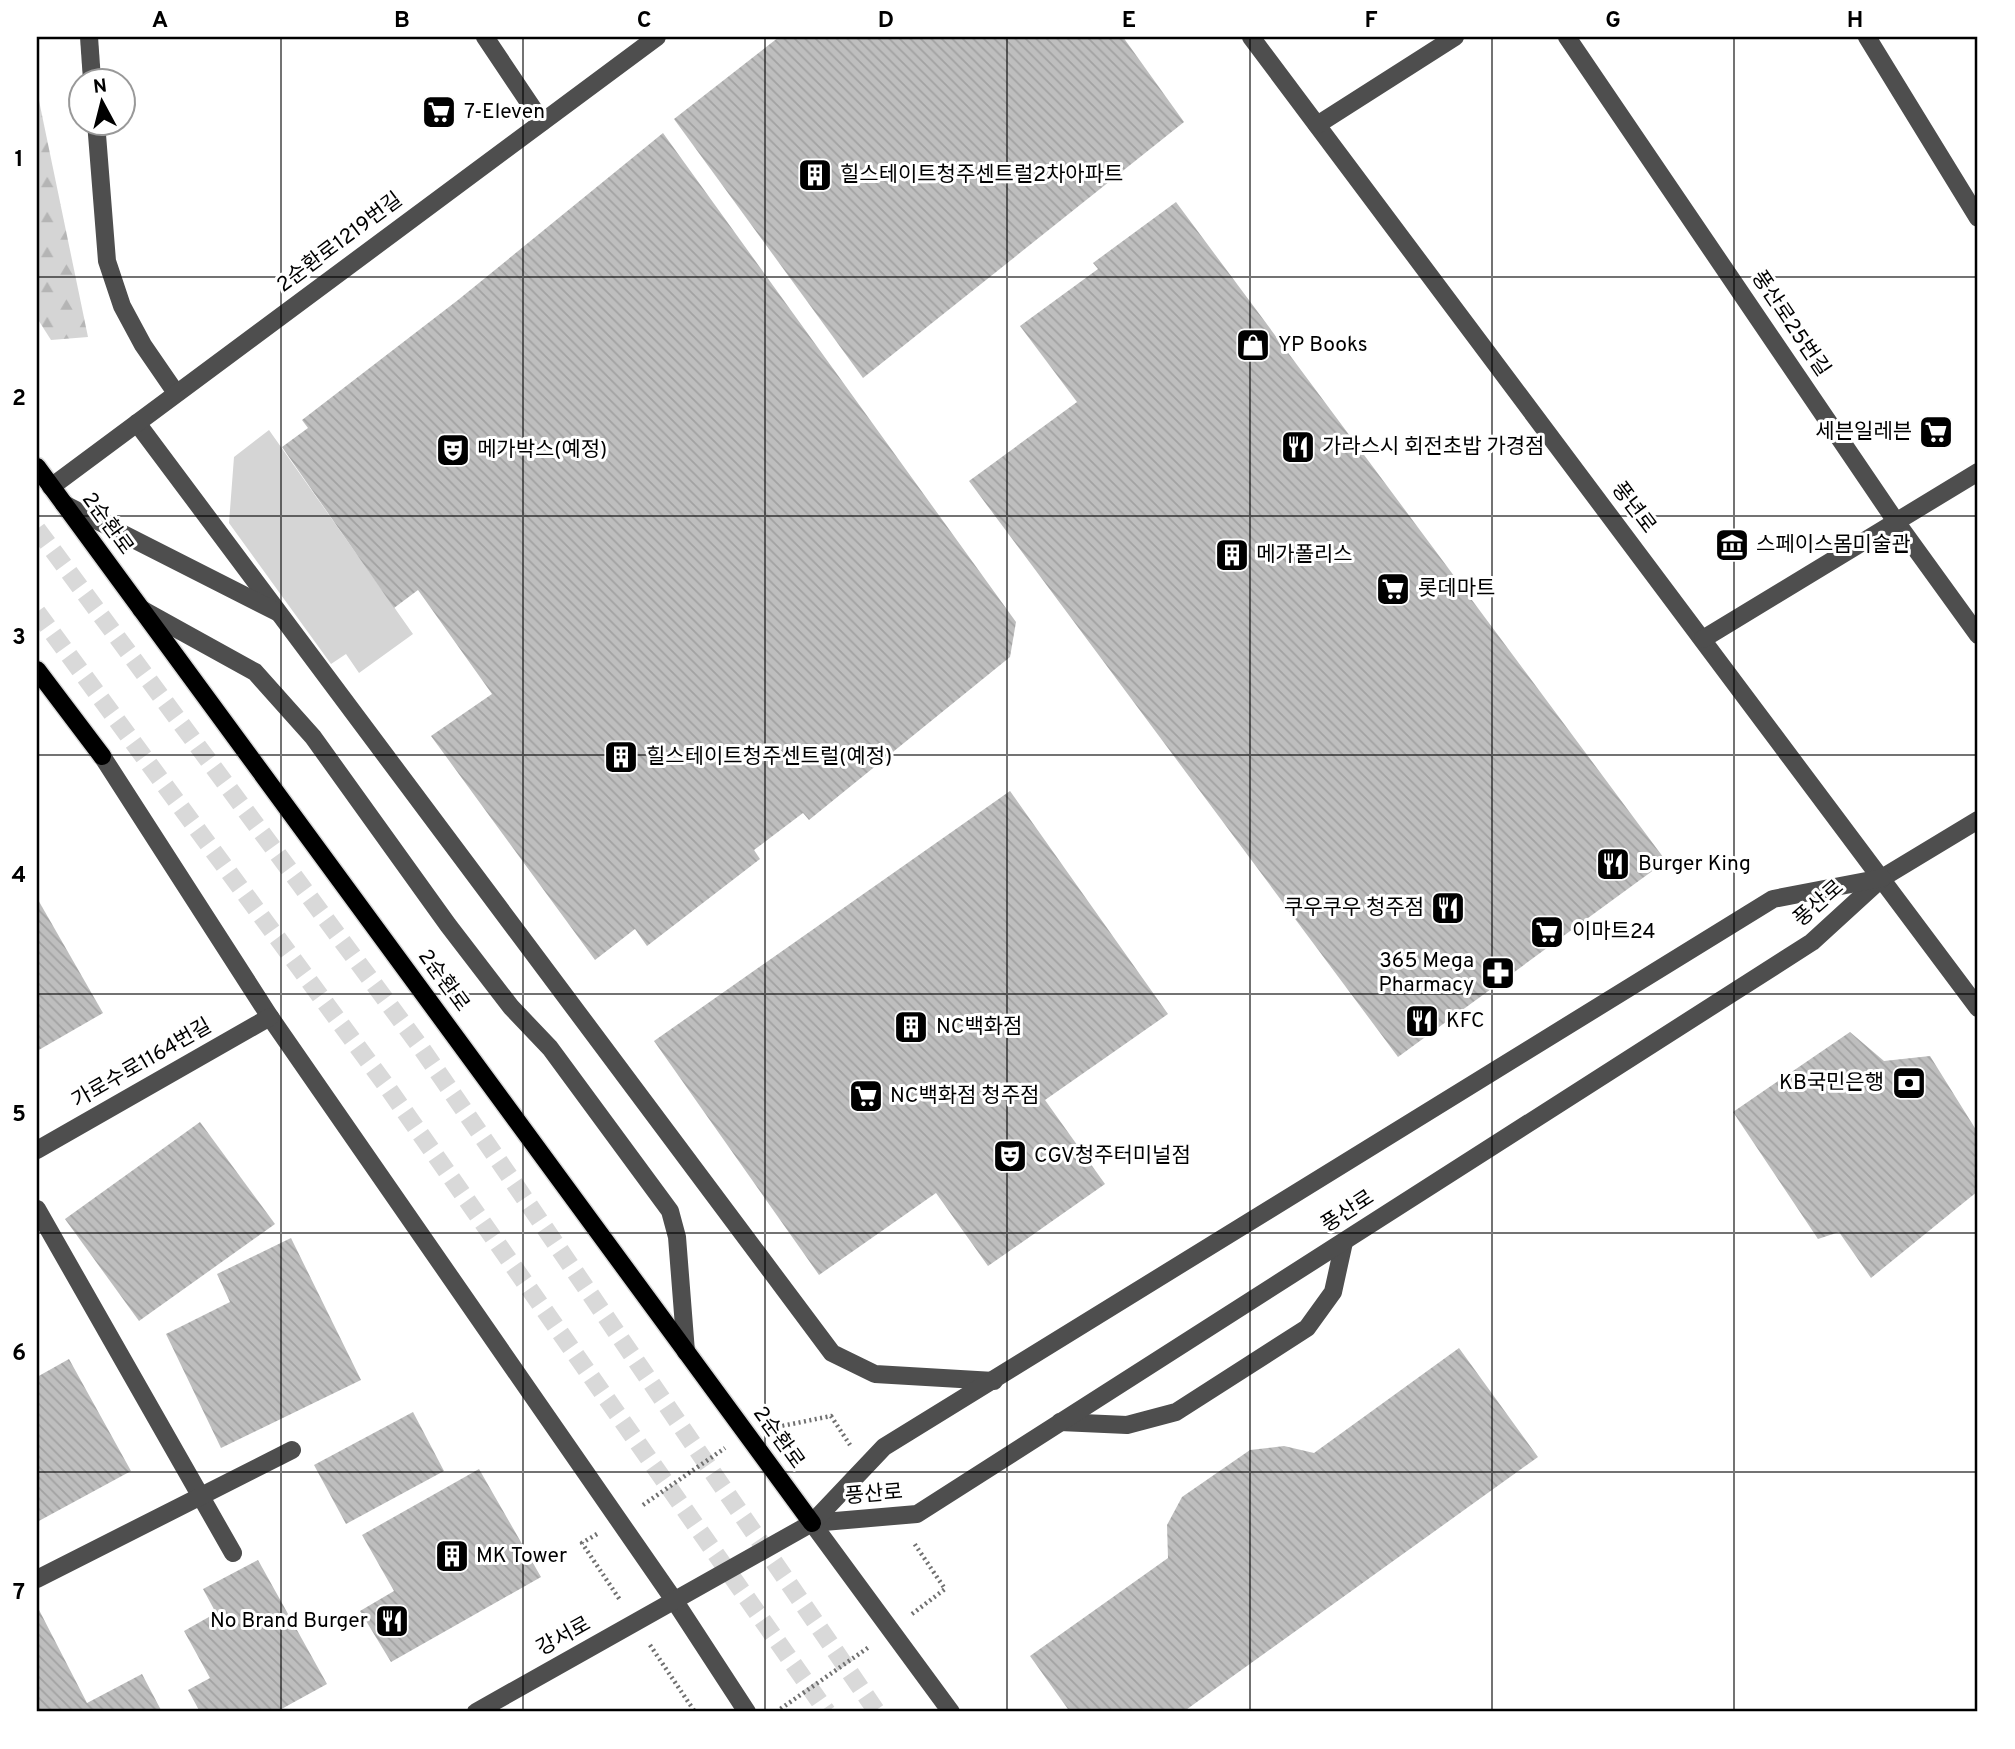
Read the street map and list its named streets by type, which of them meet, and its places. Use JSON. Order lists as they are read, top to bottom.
{
  "streets": {
    "main road": ["2순환로"],
    "street": [
      "2순환로1219번길",
      "풍산로25번길",
      "풍년로",
      "풍산로",
      "가로수로1164번길",
      "강서로"
    ]
  },
  "crossings": [
    ["2순환로1219번길", "2순환로"],
    ["풍년로", "풍산로"],
    ["2순환로", "풍산로"],
    ["풍산로", "강서로"]
  ],
  "places": {
    "supermarket": [
      "7-Eleven",
      "세븐일레븐",
      "롯데마트",
      "이마트24",
      "NC백화점 청주점"
    ],
    "building": [
      "힐스테이트청주센트럴2차아파트",
      "메가폴리스",
      "힐스테이트청주센트럴(예정)",
      "NC백화점",
      "MK Tower"
    ],
    "shop": ["YP Books"],
    "restaurant": [
      "가라스시 회전초밥 가경점",
      "Burger King",
      "쿠우쿠우 청주점",
      "KFC",
      "No Brand Burger"
    ],
    "theatre": ["메가박스(예정)", "CGV청주터미널점"],
    "museum": ["스페이스몸미술관"],
    "pharmacy": ["365 Mega Pharmacy"],
    "bank": ["KB국민은행"]
  },
  "north": "top",
  "grid": {
    "columns": [
      "A",
      "B",
      "C",
      "D",
      "E",
      "F",
      "G",
      "H"
    ],
    "rows": [
      "1",
      "2",
      "3",
      "4",
      "5",
      "6",
      "7"
    ]
  }
}
